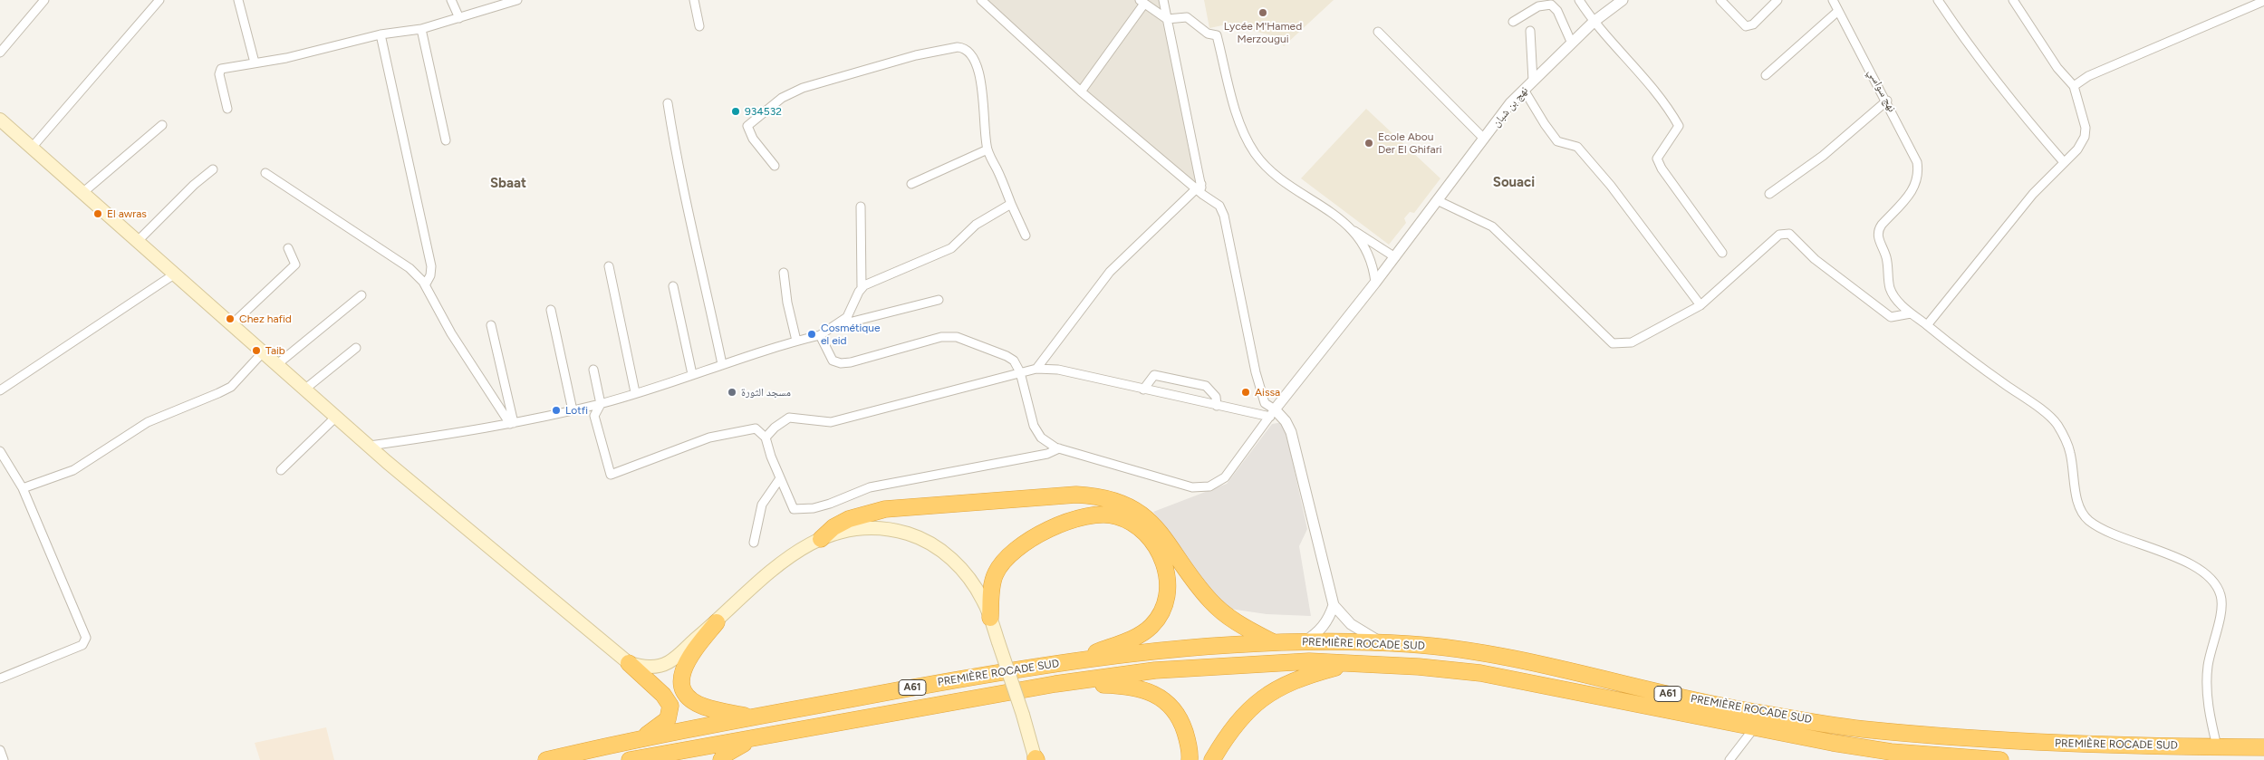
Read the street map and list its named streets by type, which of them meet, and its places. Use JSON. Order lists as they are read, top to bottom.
{
  "streets": {
    "highway": ["PREMIÈRE ROCADE SUD", "A61"],
    "street": ["نهج سواسي", "نهج بن شبان"]
  },
  "districts": ["Souaci", "Sbaat"],
  "places": [
    "Lycée M'Hamed Merzougui",
    "934532",
    "Ecole Abou Der El Ghifari",
    "El awras",
    "Chez hafid",
    "Cosmétique el eid",
    "Taib",
    "مسجد الثورة",
    "Aissa",
    "Lotfi"
  ]
}
